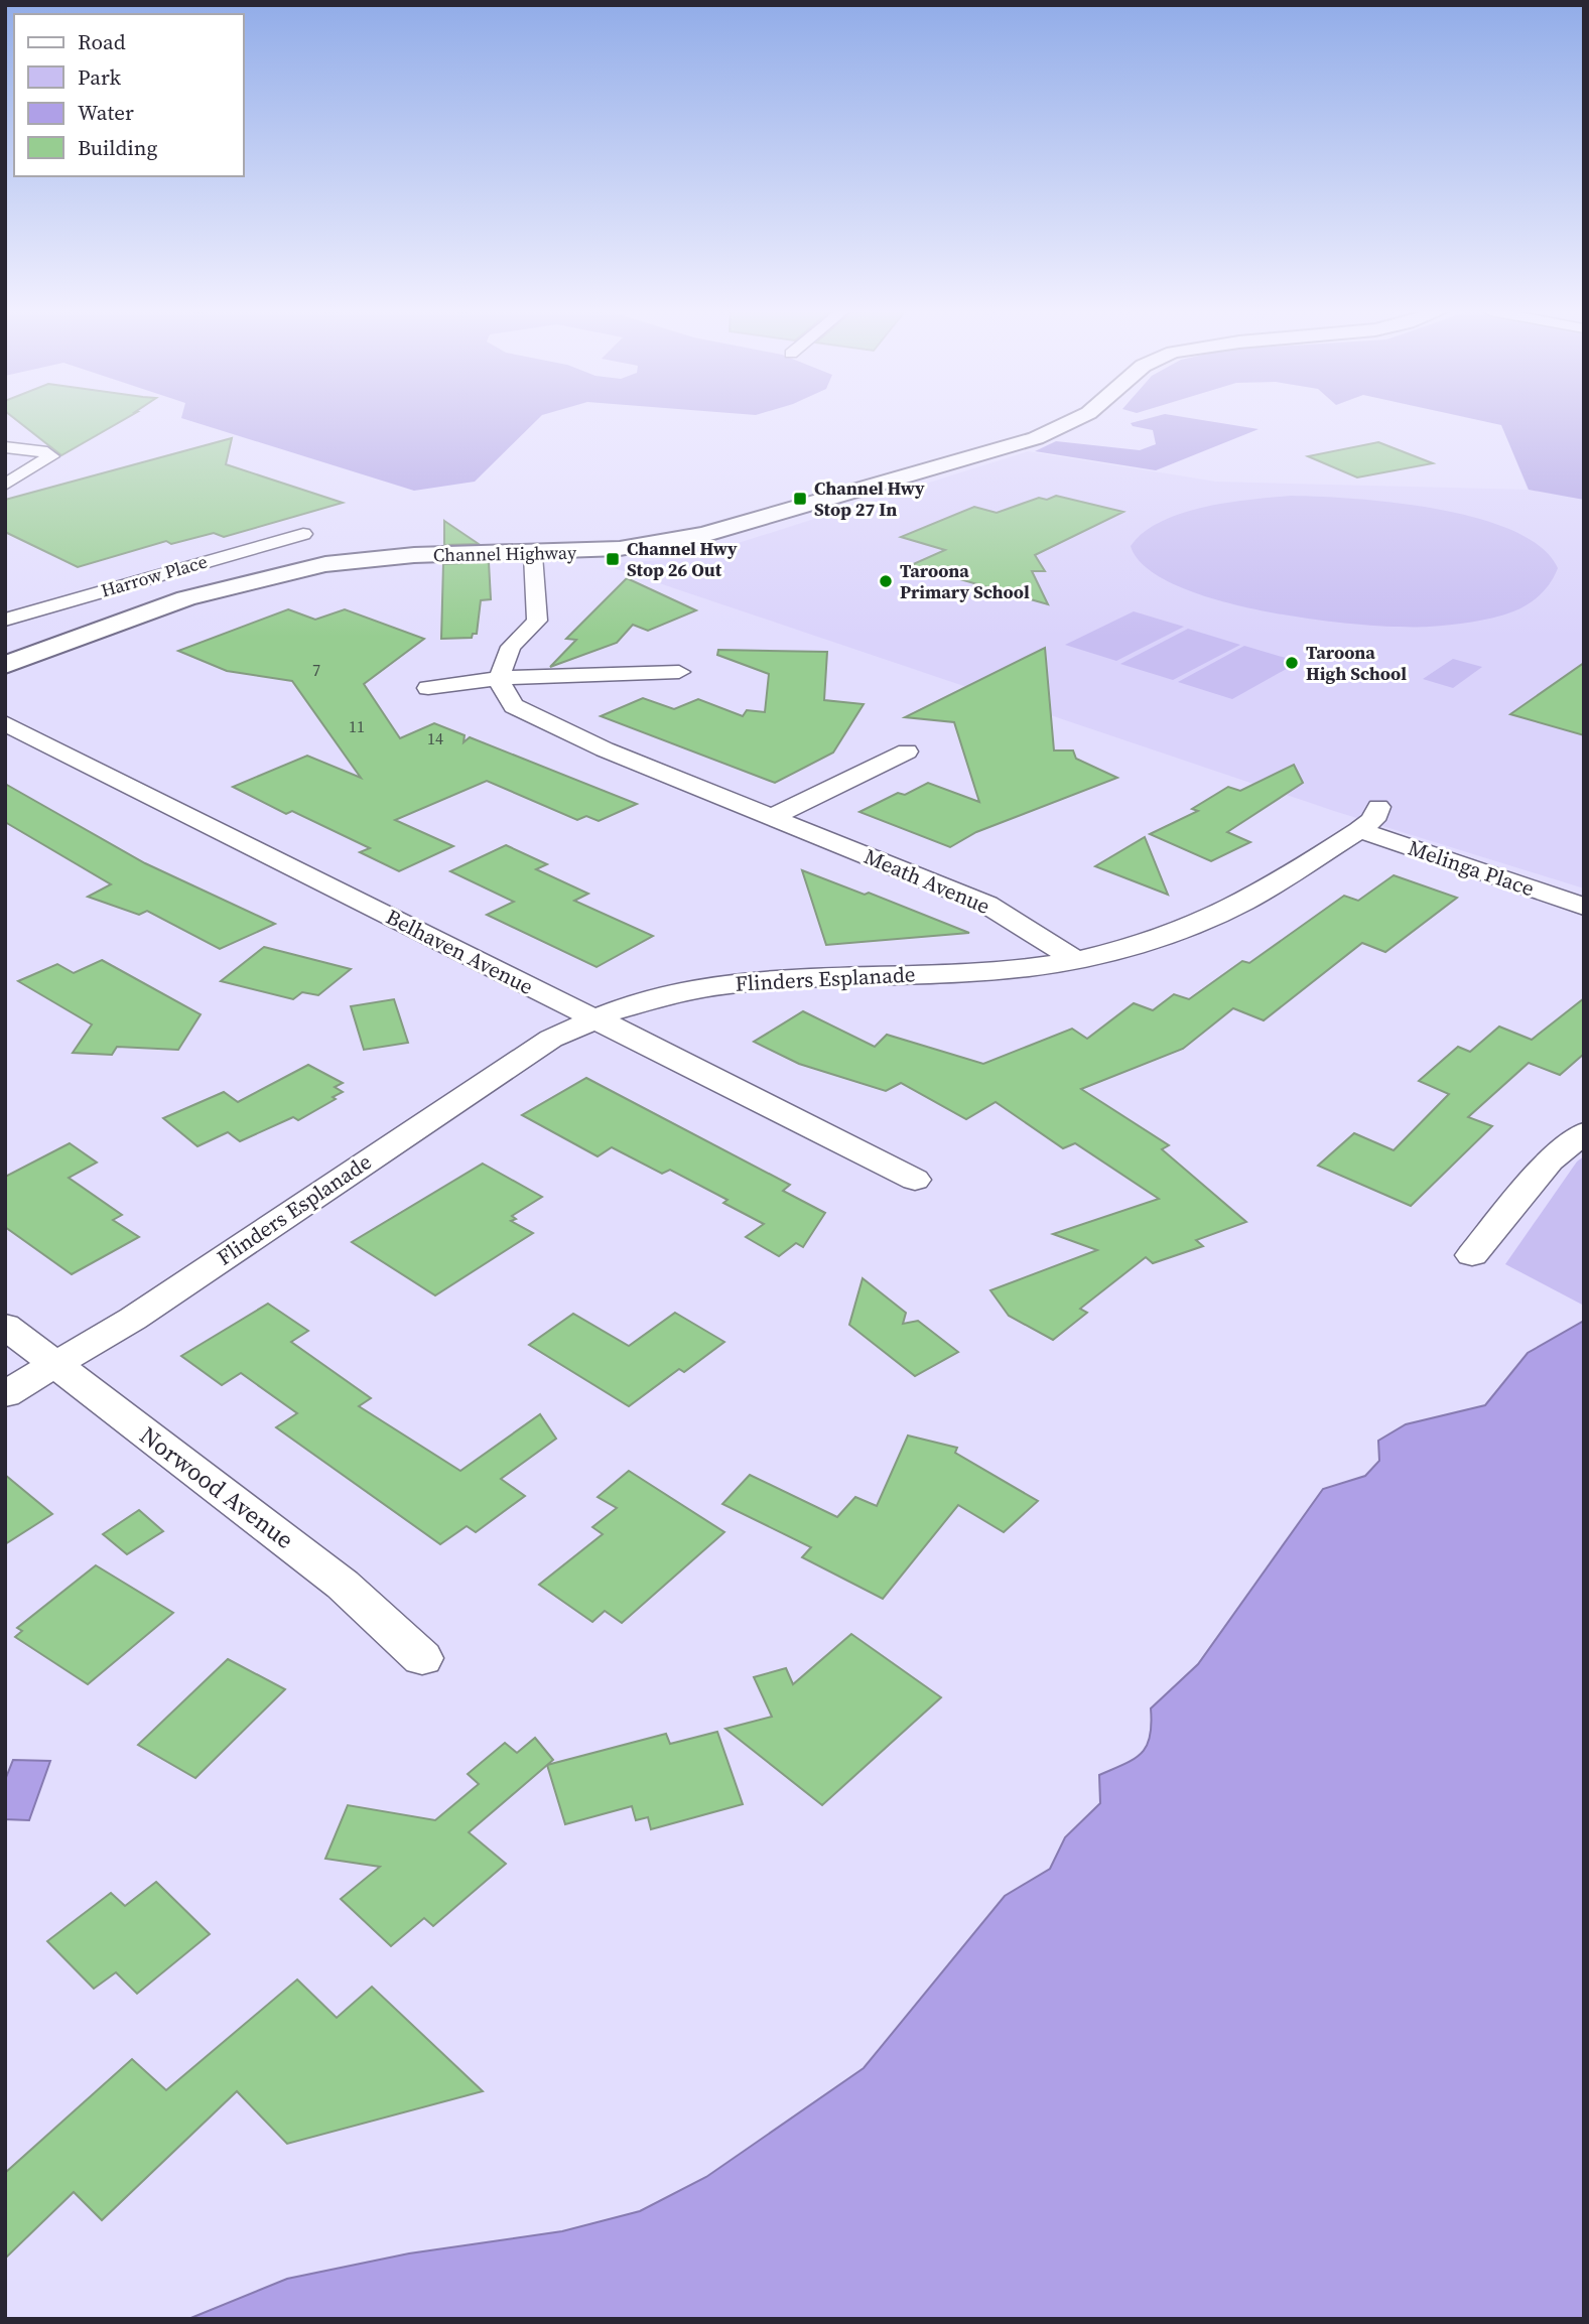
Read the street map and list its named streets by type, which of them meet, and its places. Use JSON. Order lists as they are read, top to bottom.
{
  "streets": {
    "main road": ["Channel Highway"],
    "street": [
      "Harrow Place",
      "Melinga Place",
      "Meath Avenue",
      "Belhaven Avenue",
      "Flinders Esplanade",
      "Norwood Avenue"
    ]
  },
  "crossings": [
    ["Melinga Place", "Flinders Esplanade"],
    ["Meath Avenue", "Flinders Esplanade"],
    ["Belhaven Avenue", "Flinders Esplanade"],
    ["Flinders Esplanade", "Norwood Avenue"]
  ],
  "places": {
    "transit": ["Channel Hwy Stop 27 In", "Channel Hwy Stop 26 Out"],
    "other": ["Taroona Primary School", "Taroona High School"]
  },
  "house_numbers": ["7", "11", "14"],
  "legend": [
    "Road",
    "Park",
    "Water",
    "Building"
  ]
}
